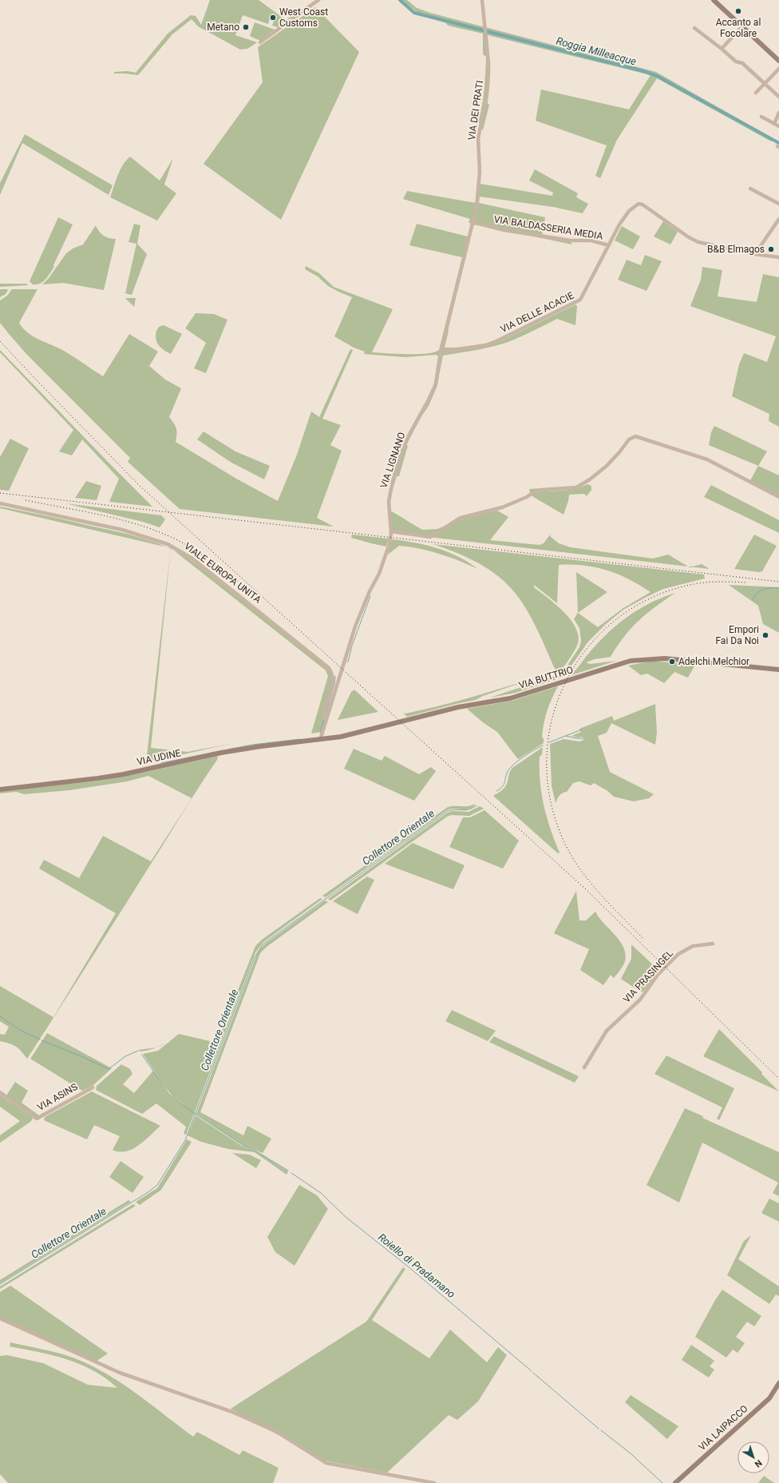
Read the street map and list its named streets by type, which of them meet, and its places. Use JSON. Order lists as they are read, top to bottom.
{
  "streets": {
    "street": [
      "VIA DEI PRATI",
      "VIA BALDASSERIA MEDIA",
      "VIA DELLE ACACIE",
      "VIA LIGNANO",
      "VIALE EUROPA UNITA",
      "VIA BUTTRIO",
      "VIA UDINE",
      "VIA PRASINGEL",
      "VIA ASINS",
      "VIA LAIPACCO"
    ]
  },
  "crossings": [
    ["VIA DEI PRATI", "VIA BALDASSERIA MEDIA"],
    ["VIA DEI PRATI", "VIA LIGNANO"],
    ["VIA BALDASSERIA MEDIA", "VIA DELLE ACACIE"],
    ["VIA BALDASSERIA MEDIA", "VIA LIGNANO"],
    ["VIA DELLE ACACIE", "VIA LIGNANO"],
    ["VIA LIGNANO", "VIALE EUROPA UNITA"],
    ["VIA LIGNANO", "VIA BUTTRIO"],
    ["VIA LIGNANO", "VIA UDINE"],
    ["VIA BUTTRIO", "VIA UDINE"]
  ],
  "water": ["Roggia Milleacque", "Collettore Orientale", "Roiello di Pradamano"],
  "places": [
    "Accanto al Focolare",
    "West Coast Customs",
    "Metano",
    "B&B Elmagos",
    "Empori Fai Da Noi",
    "Adelchi Melchior"
  ],
  "north": "bottom right"
}
